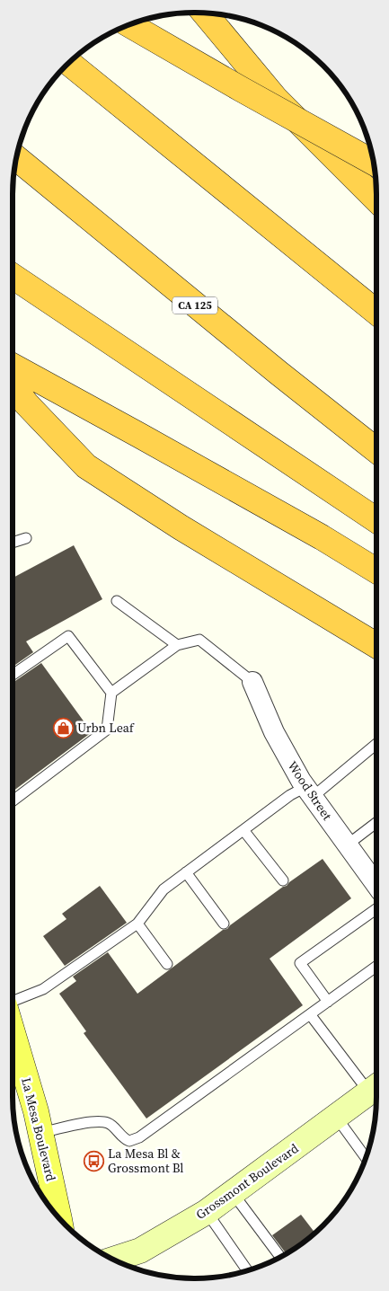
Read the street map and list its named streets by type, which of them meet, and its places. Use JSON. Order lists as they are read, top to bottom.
{
  "streets": {
    "highway": ["CA 125"],
    "main road": ["La Mesa Boulevard", "Grossmont Boulevard"],
    "street": ["Wood Street"]
  },
  "places": {
    "shop": ["Urbn Leaf"],
    "bus stop": ["La Mesa Bl & Grossmont Bl"]
  }
}
